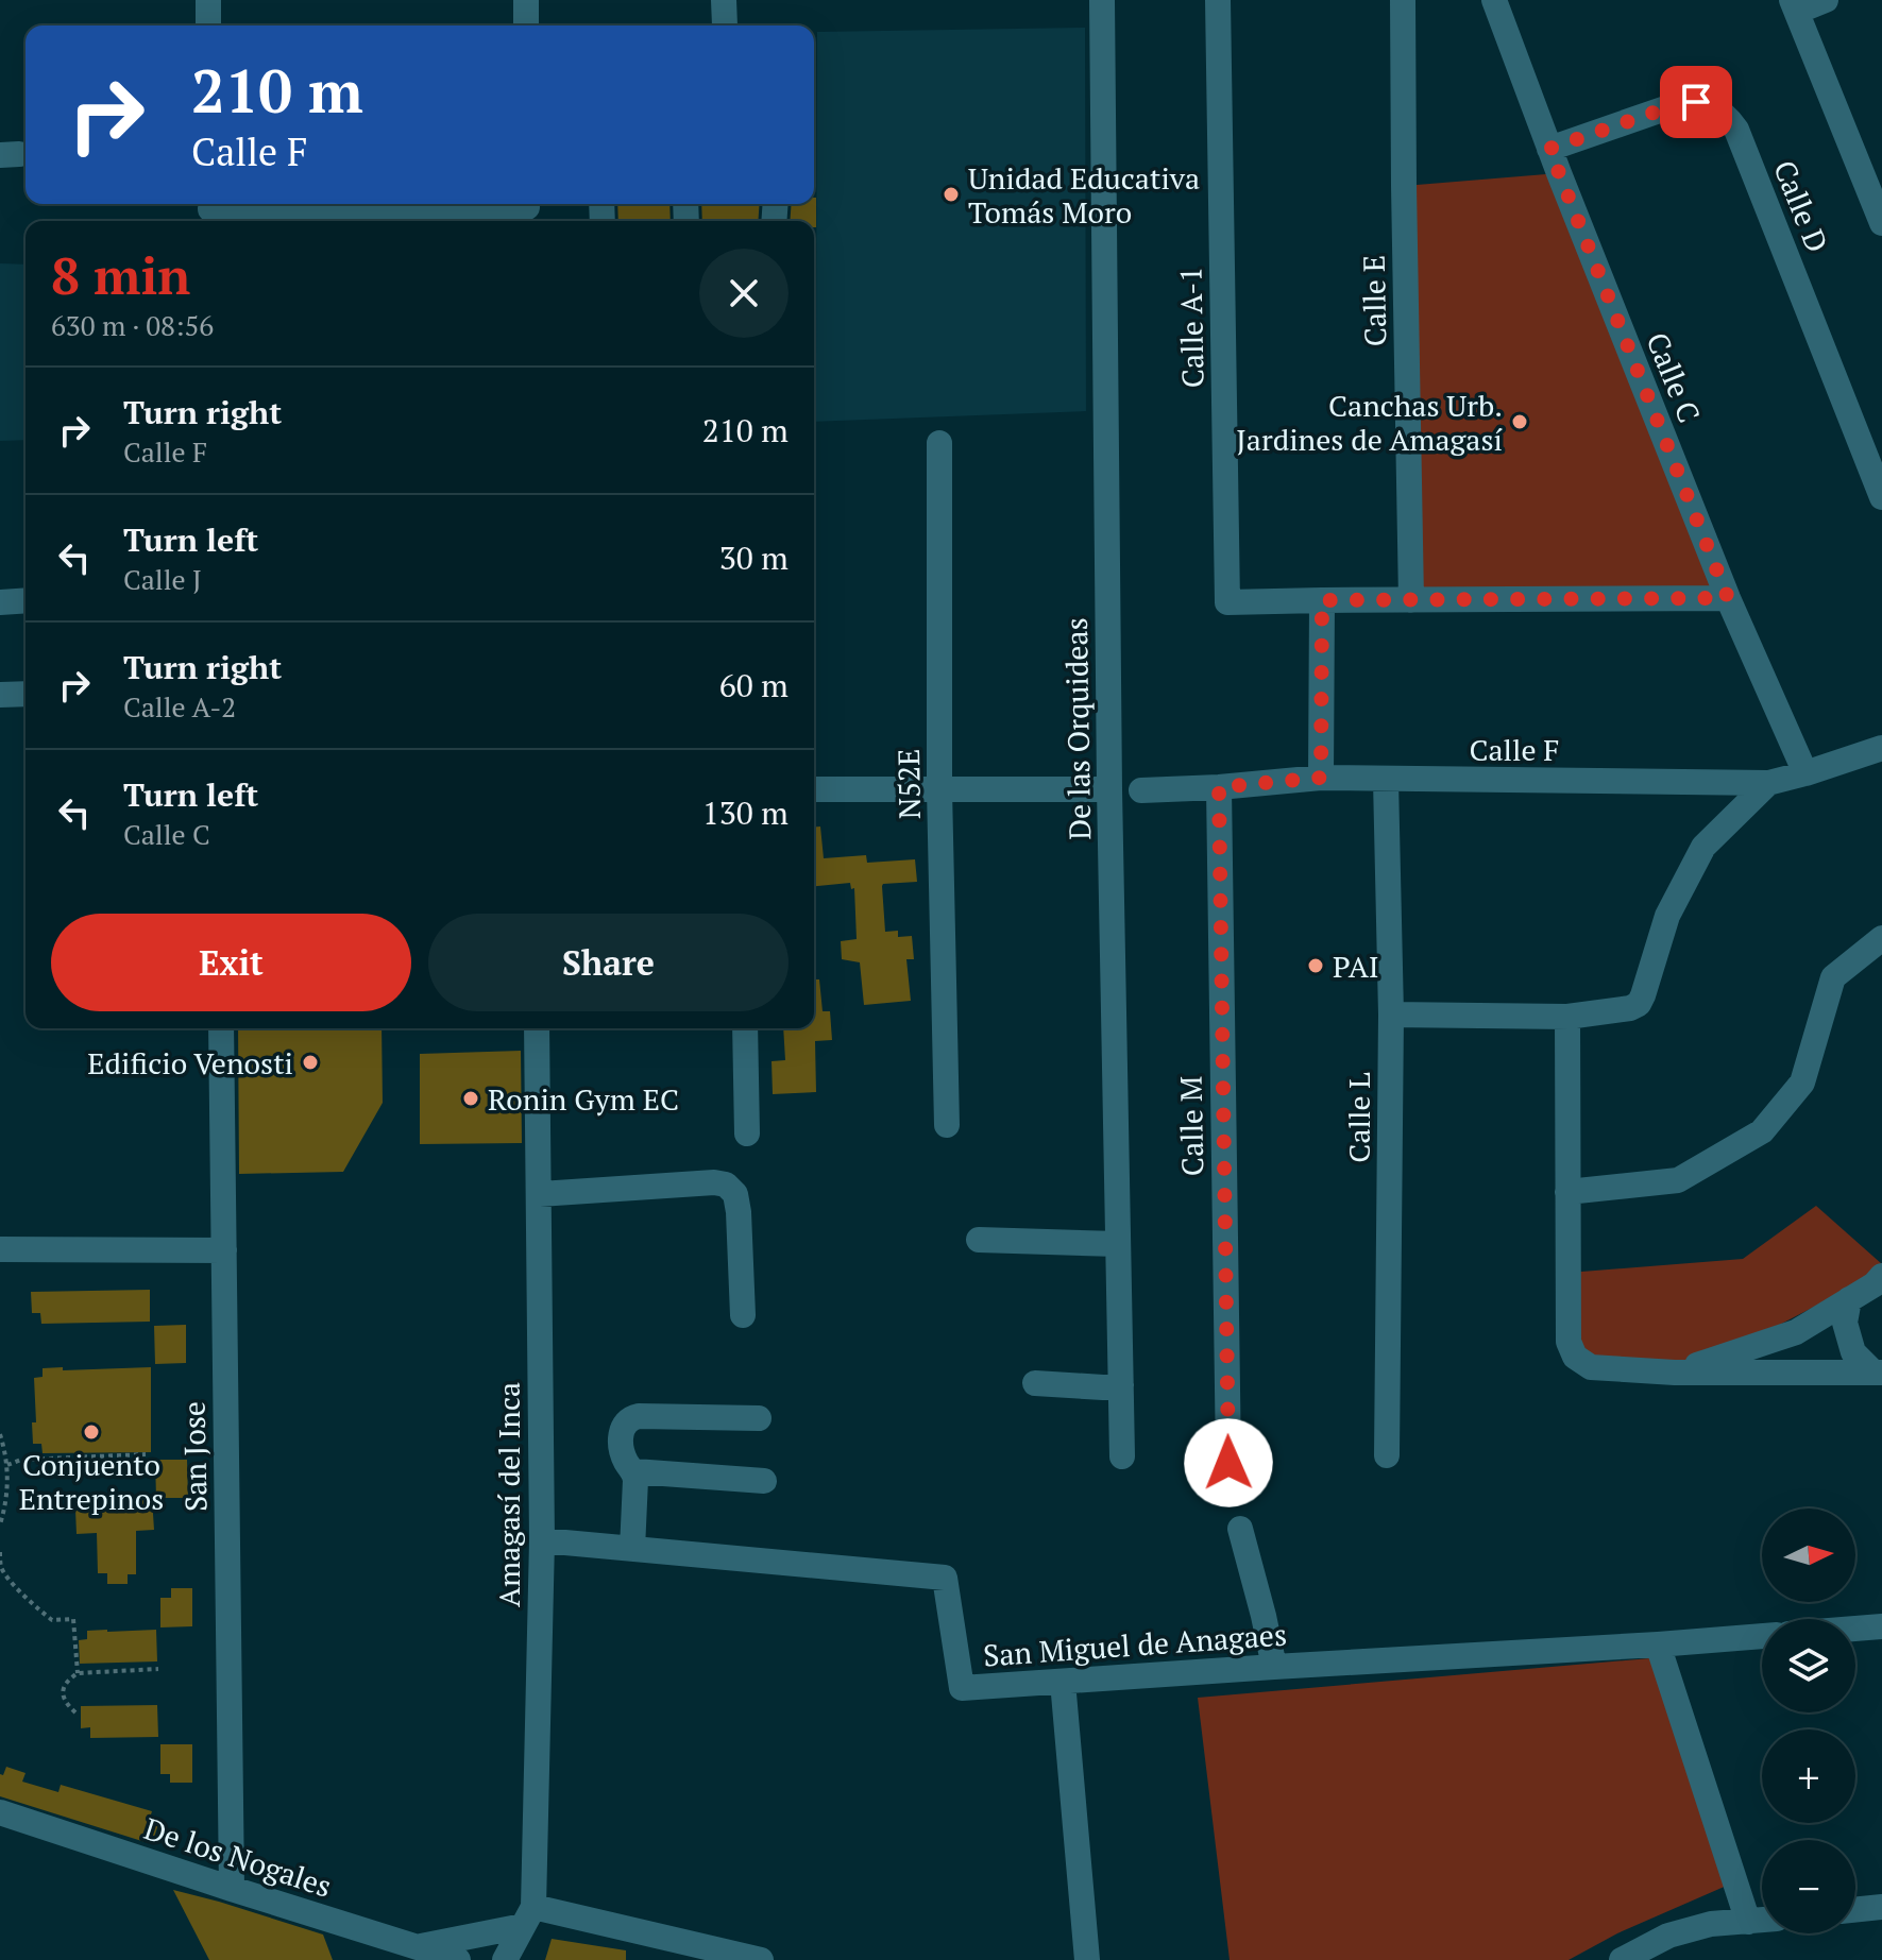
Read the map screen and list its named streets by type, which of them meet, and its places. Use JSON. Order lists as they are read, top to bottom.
{
  "streets": {
    "street": [
      "Calle D",
      "Calle E",
      "Calle A-1",
      "Calle C",
      "De las Orquideas",
      "Calle F",
      "N52E",
      "Calle L",
      "Calle M",
      "San Jose",
      "Amagasí del Inca",
      "San Miguel de Anagaes",
      "De los Nogales"
    ]
  },
  "crossings": [
    ["Calle D", "Calle C"],
    ["Calle C", "Calle F"],
    ["Calle F", "Calle L"],
    ["Calle F", "Calle M"],
    ["San Jose", "De los Nogales"],
    ["Amagasí del Inca", "San Miguel de Anagaes"]
  ],
  "places": [
    "Unidad Educativa Tomás Moro",
    "Canchas Urb. Jardines de Amagasí",
    "PAI",
    "Edificio Venosti",
    "Ronin Gym EC",
    "Conjuento Entrepinos"
  ],
  "north": "right",
  "page": {
    "turn": ["210 m", "Calle F"],
    "heading": ["8 min", "630 m · 08:56"],
    "list": [
      {
        "name": "Turn right",
        "note": "Calle F",
        "value": "210 m"
      },
      {
        "name": "Turn left",
        "note": "Calle J",
        "value": "30 m"
      },
      {
        "name": "Turn right",
        "note": "Calle A-2",
        "value": "60 m"
      },
      {
        "name": "Turn left",
        "note": "Calle C",
        "value": "130 m"
      }
    ],
    "buttons": ["Exit", "Share"],
    "map_buttons": ["+", "−"]
  }
}
